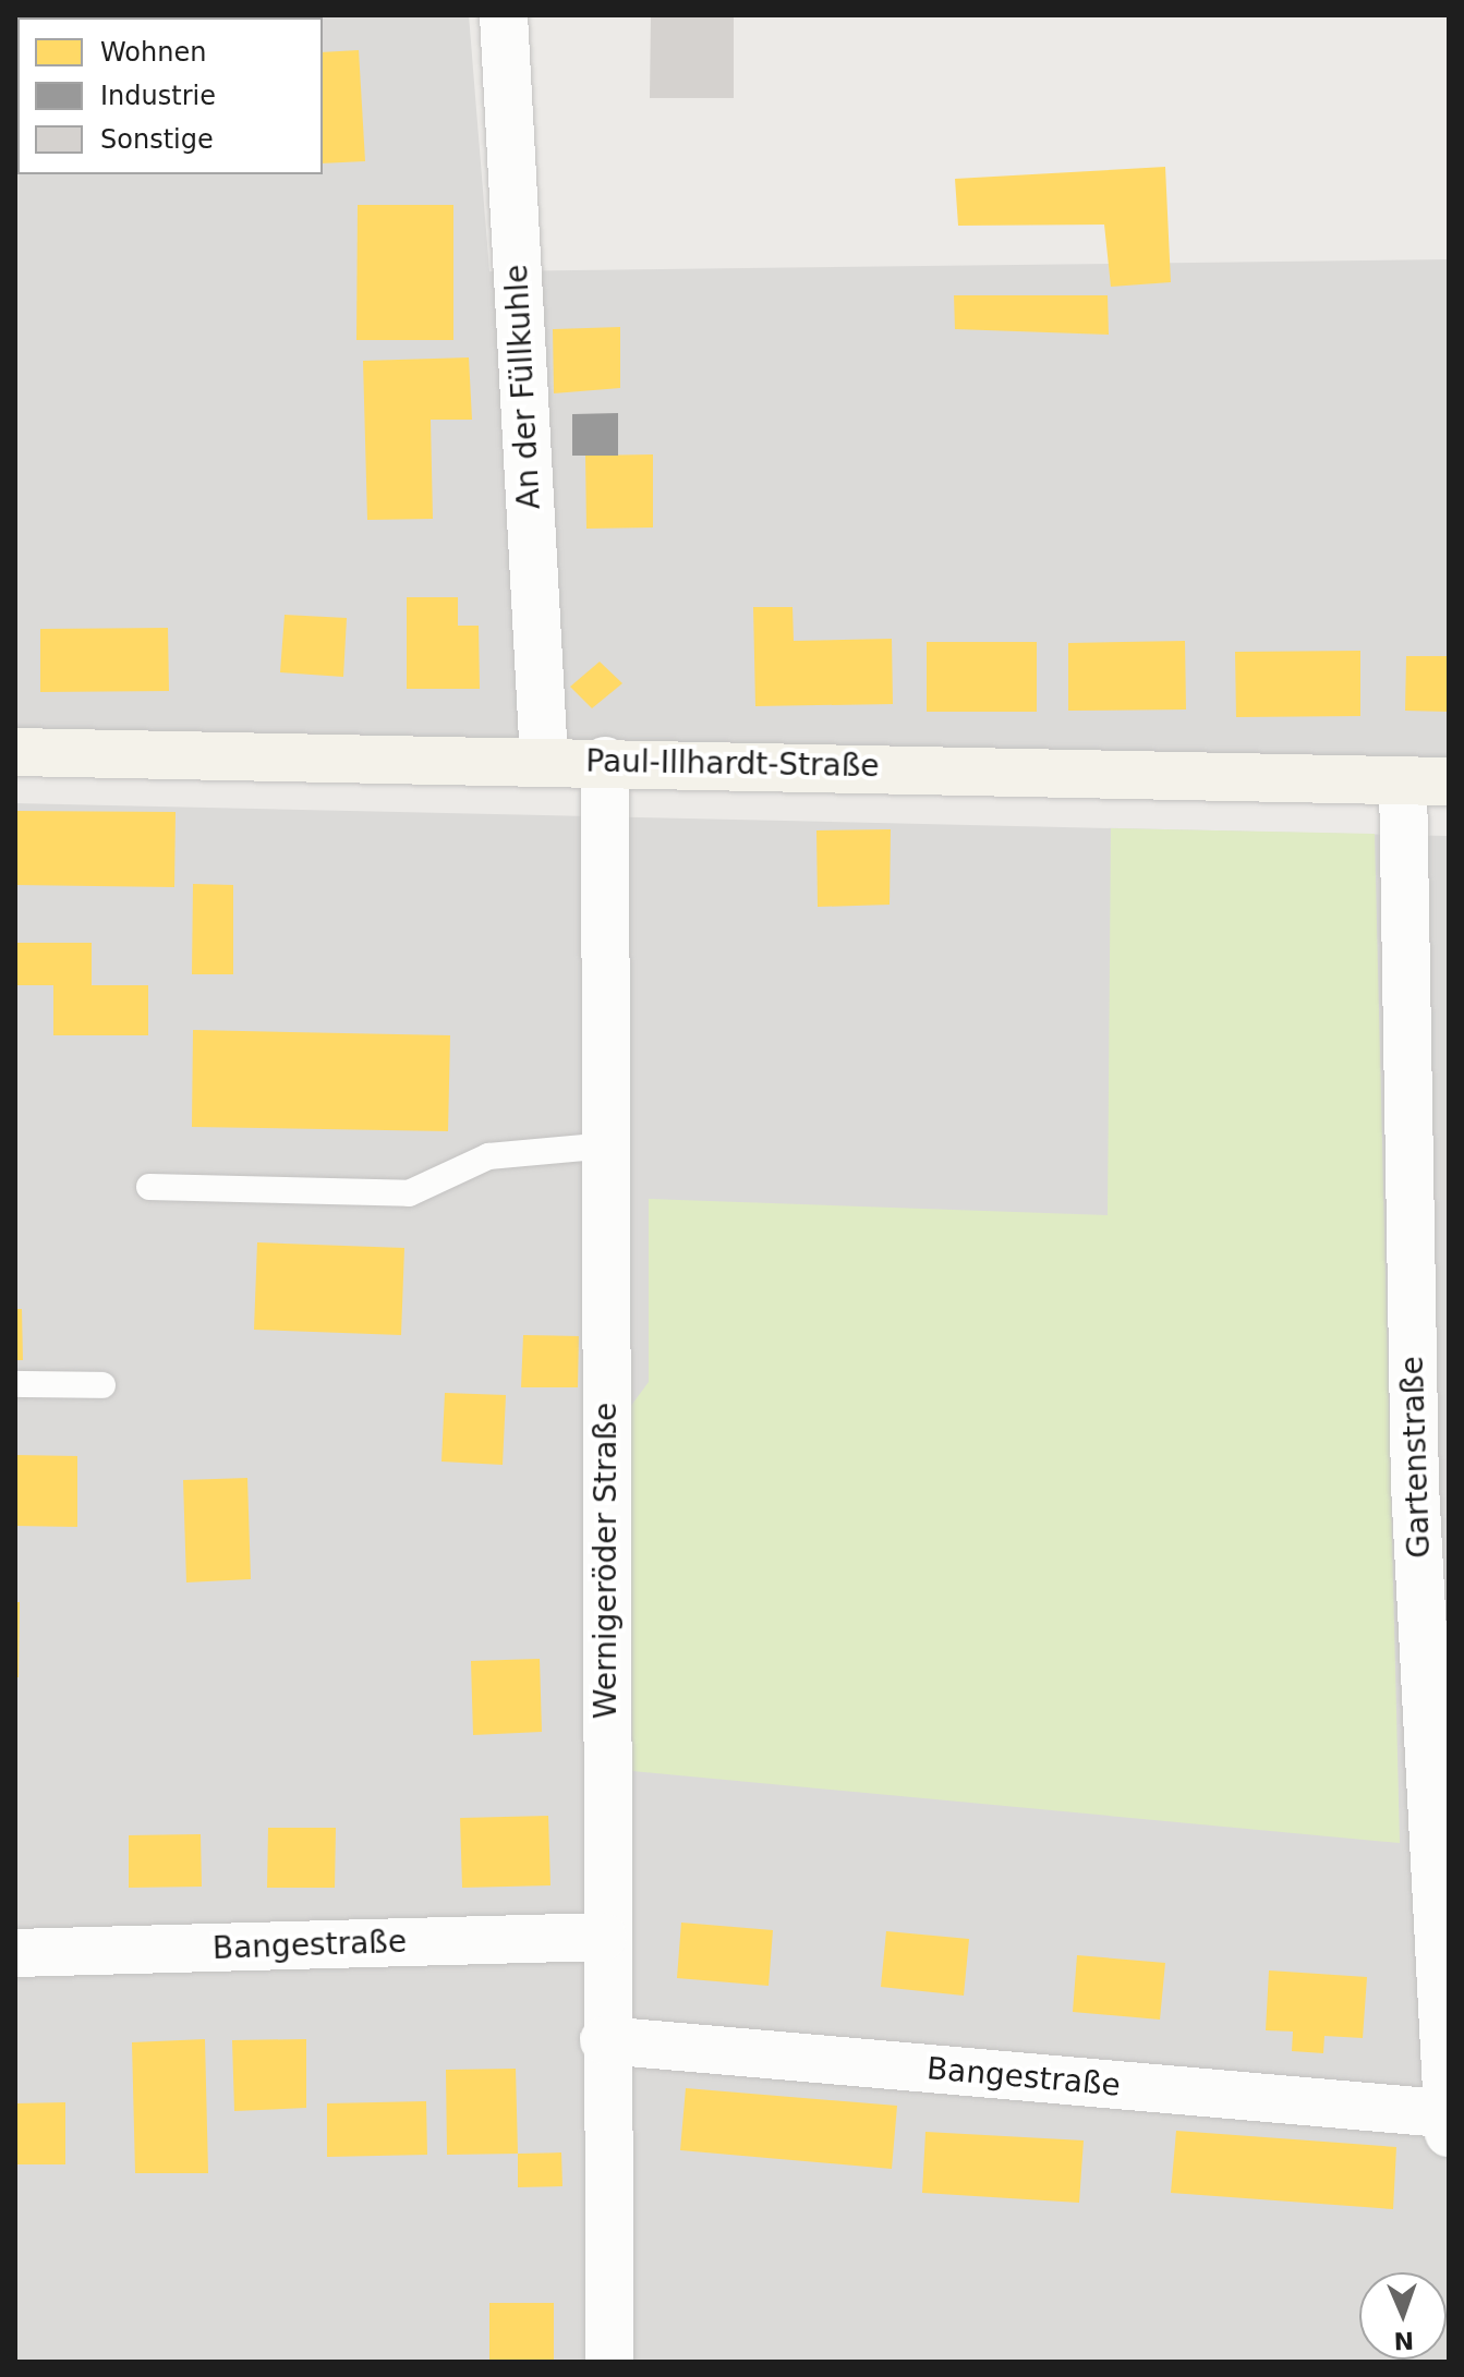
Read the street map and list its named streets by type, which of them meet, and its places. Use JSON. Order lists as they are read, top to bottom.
{
  "streets": {
    "street": [
      "An der Füllkuhle",
      "Paul-Illhardt-Straße",
      "Gartenstraße",
      "Wernigeröder Straße",
      "Bangestraße"
    ]
  },
  "crossings": [
    ["An der Füllkuhle", "Paul-Illhardt-Straße"],
    ["Paul-Illhardt-Straße", "Gartenstraße"],
    ["Paul-Illhardt-Straße", "Wernigeröder Straße"],
    ["Gartenstraße", "Bangestraße"],
    ["Wernigeröder Straße", "Bangestraße"]
  ],
  "legend": ["Wohnen", "Industrie", "Sonstige"],
  "north": "bottom"
}
